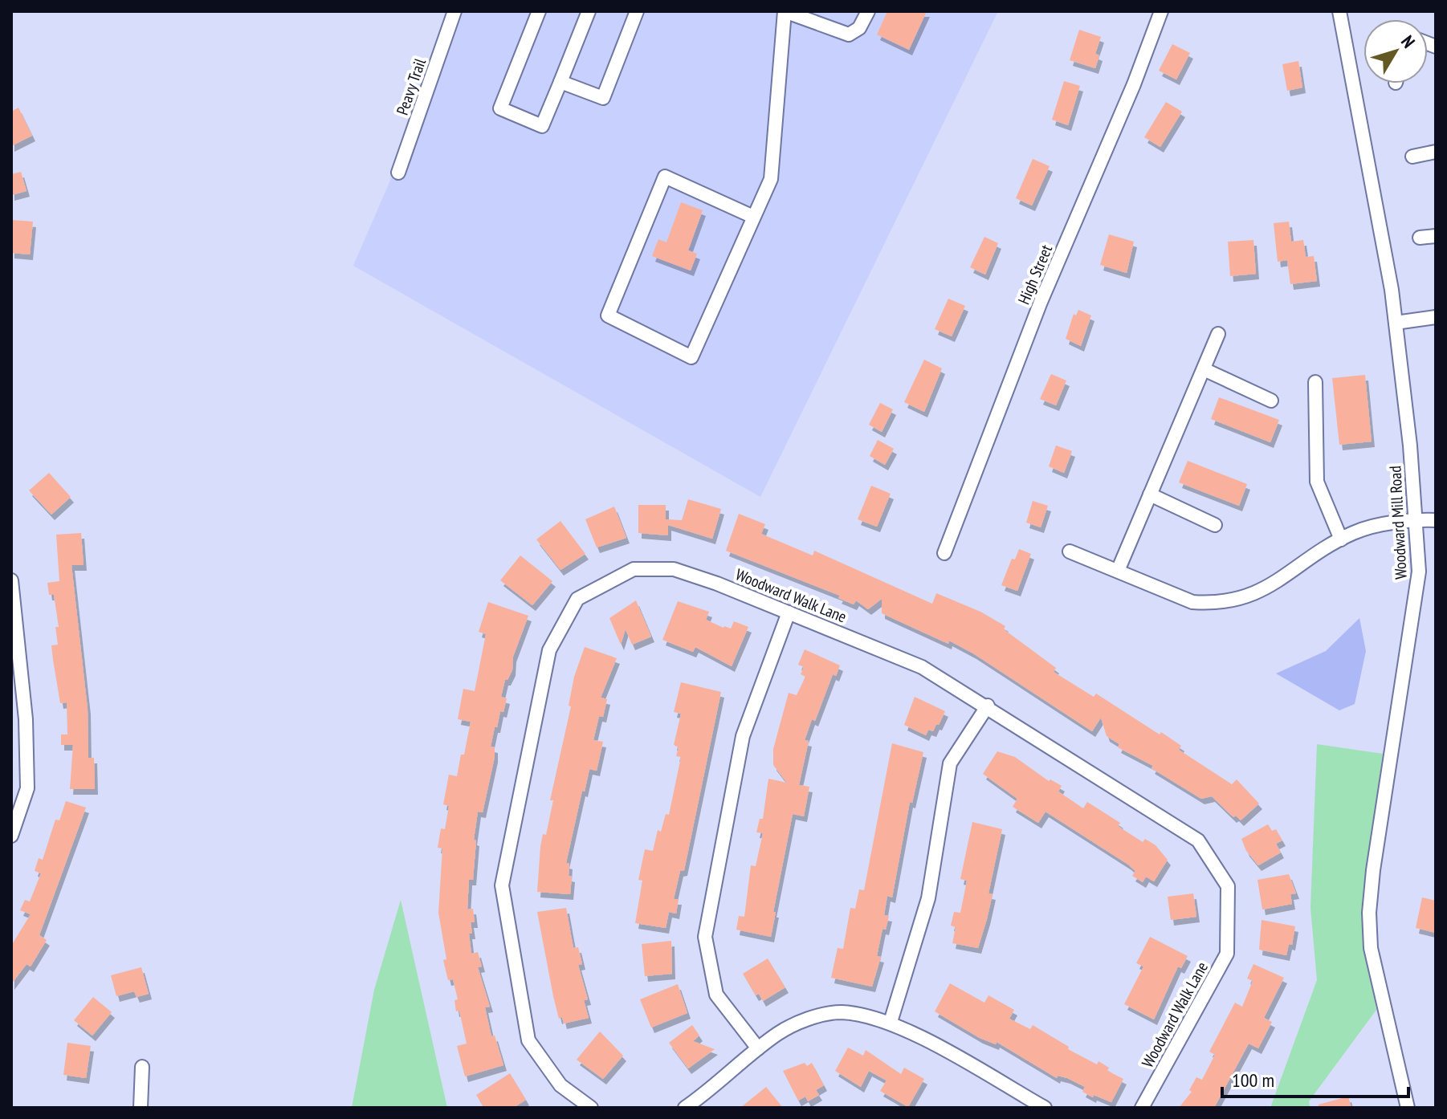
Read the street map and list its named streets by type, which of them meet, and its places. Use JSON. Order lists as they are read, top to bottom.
{
  "streets": {
    "street": [
      "Peavy Trail",
      "High Street",
      "Woodward Mill Road",
      "Woodward Walk Lane"
    ]
  },
  "scale_bar": "100 m",
  "north": "top right"
}
